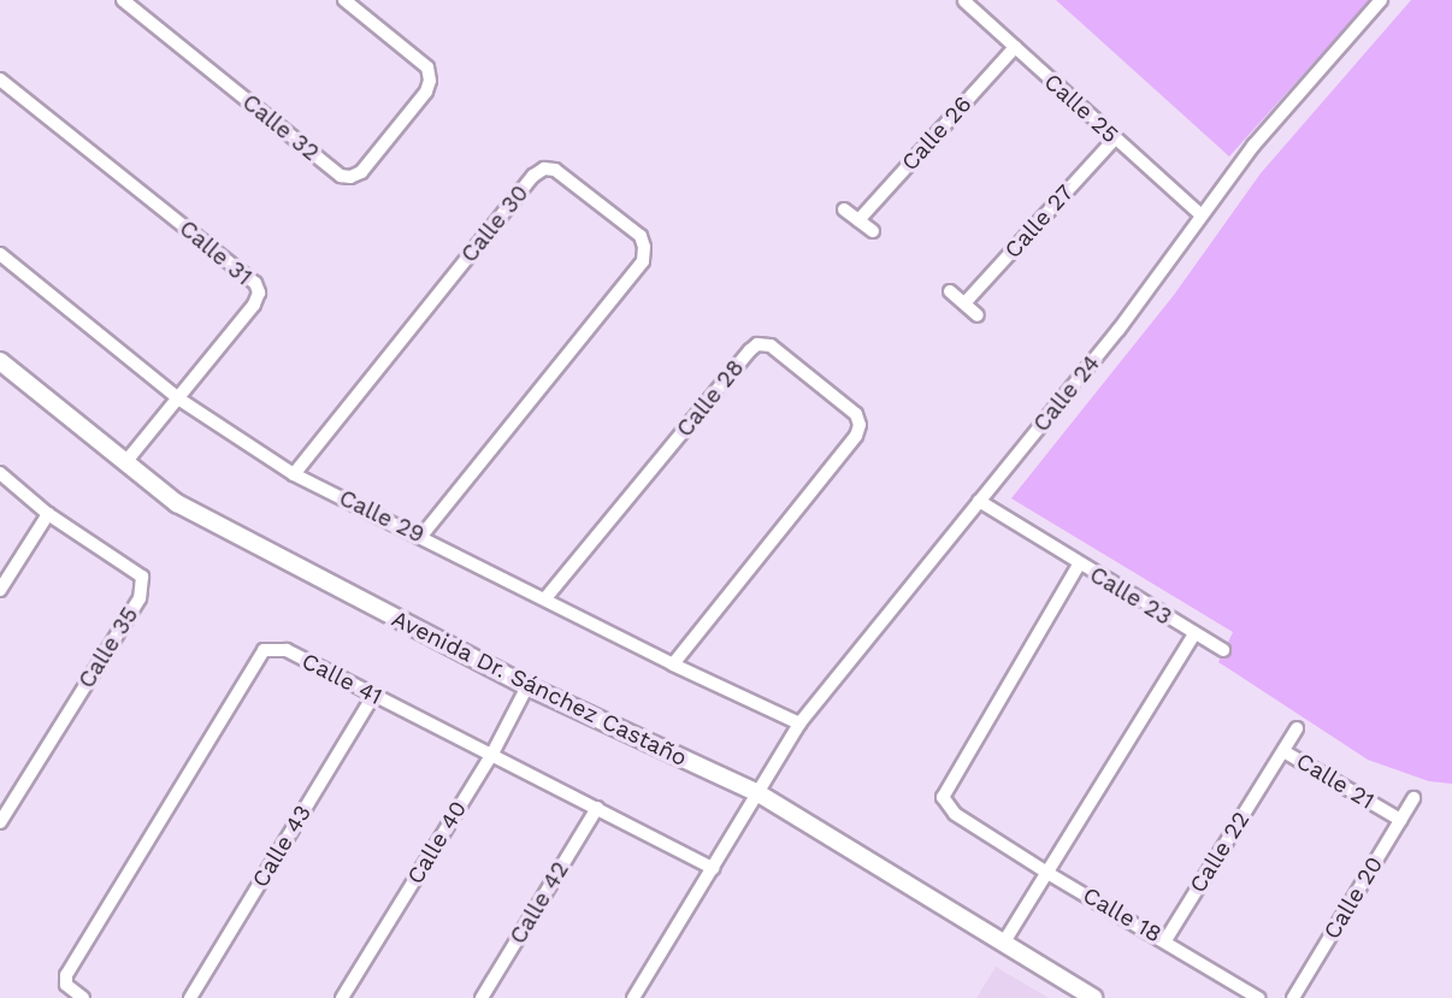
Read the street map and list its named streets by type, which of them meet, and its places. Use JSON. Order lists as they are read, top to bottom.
{
  "streets": {
    "street": [
      "Calle 25",
      "Calle 32",
      "Calle 26",
      "Calle 27",
      "Calle 30",
      "Calle 31",
      "Calle 24",
      "Calle 28",
      "Calle 29",
      "Calle 23",
      "Calle 35",
      "Calle 41",
      "Avenida Dr. Sánchez Castaño",
      "Calle 21",
      "Calle 40",
      "Calle 43",
      "Calle 22",
      "Calle 20",
      "Calle 42",
      "Calle 18"
    ]
  },
  "crossings": [
    ["Calle 25", "Calle 26"],
    ["Calle 25", "Calle 27"],
    ["Calle 25", "Calle 24"],
    ["Calle 30", "Calle 29"],
    ["Calle 31", "Calle 29"],
    ["Calle 31", "Avenida Dr. Sánchez Castaño"],
    ["Calle 24", "Calle 29"],
    ["Calle 24", "Calle 41"],
    ["Calle 24", "Avenida Dr. Sánchez Castaño"],
    ["Calle 28", "Calle 29"],
    ["Calle 23", "Avenida Dr. Sánchez Castaño"],
    ["Calle 23", "Calle 18"],
    ["Calle 41", "Calle 40"],
    ["Calle 41", "Calle 43"],
    ["Calle 41", "Calle 42"],
    ["Avenida Dr. Sánchez Castaño", "Calle 40"],
    ["Calle 21", "Calle 22"],
    ["Calle 21", "Calle 20"],
    ["Calle 22", "Calle 18"]
  ]
}
